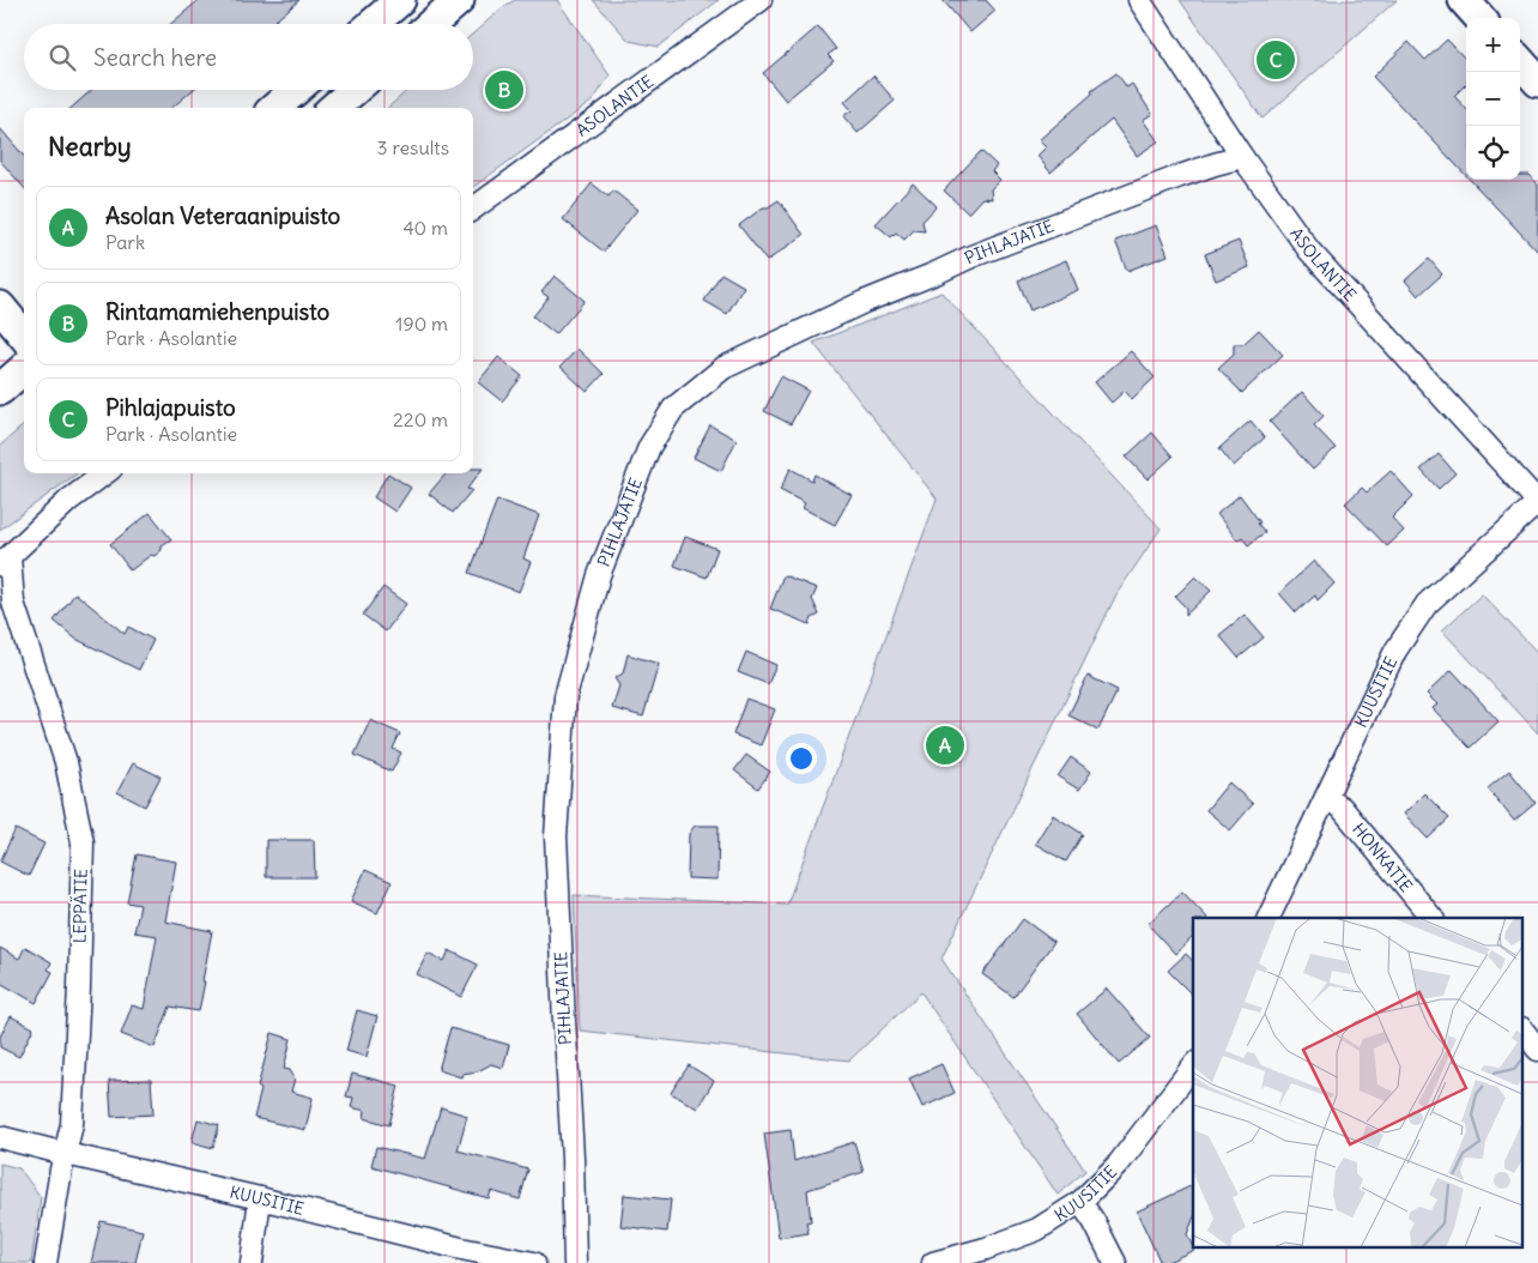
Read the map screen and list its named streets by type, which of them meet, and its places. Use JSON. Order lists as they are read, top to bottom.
{
  "streets": {
    "street": [
      "ASOLANTIE",
      "PIHLAJATIE",
      "KUUSITIE",
      "HONKATIE",
      "LEPPÄTIE"
    ]
  },
  "crossings": [
    ["ASOLANTIE", "PIHLAJATIE"],
    ["ASOLANTIE", "KUUSITIE"],
    ["KUUSITIE", "HONKATIE"],
    ["KUUSITIE", "LEPPÄTIE"]
  ],
  "page": {
    "map_buttons": ["+", "−"],
    "search": "Search here",
    "pins": ["C", "B", "A"],
    "heading": ["Nearby", "3 results"],
    "list": [
      {
        "mark": "A",
        "name": "Asolan Veteraanipuisto",
        "note": "Park",
        "value": "40 m"
      },
      {
        "mark": "B",
        "name": "Rintamamiehenpuisto",
        "note": "Park · Asolantie",
        "value": "190 m"
      },
      {
        "mark": "C",
        "name": "Pihlajapuisto",
        "note": "Park · Asolantie",
        "value": "220 m"
      }
    ]
  }
}
